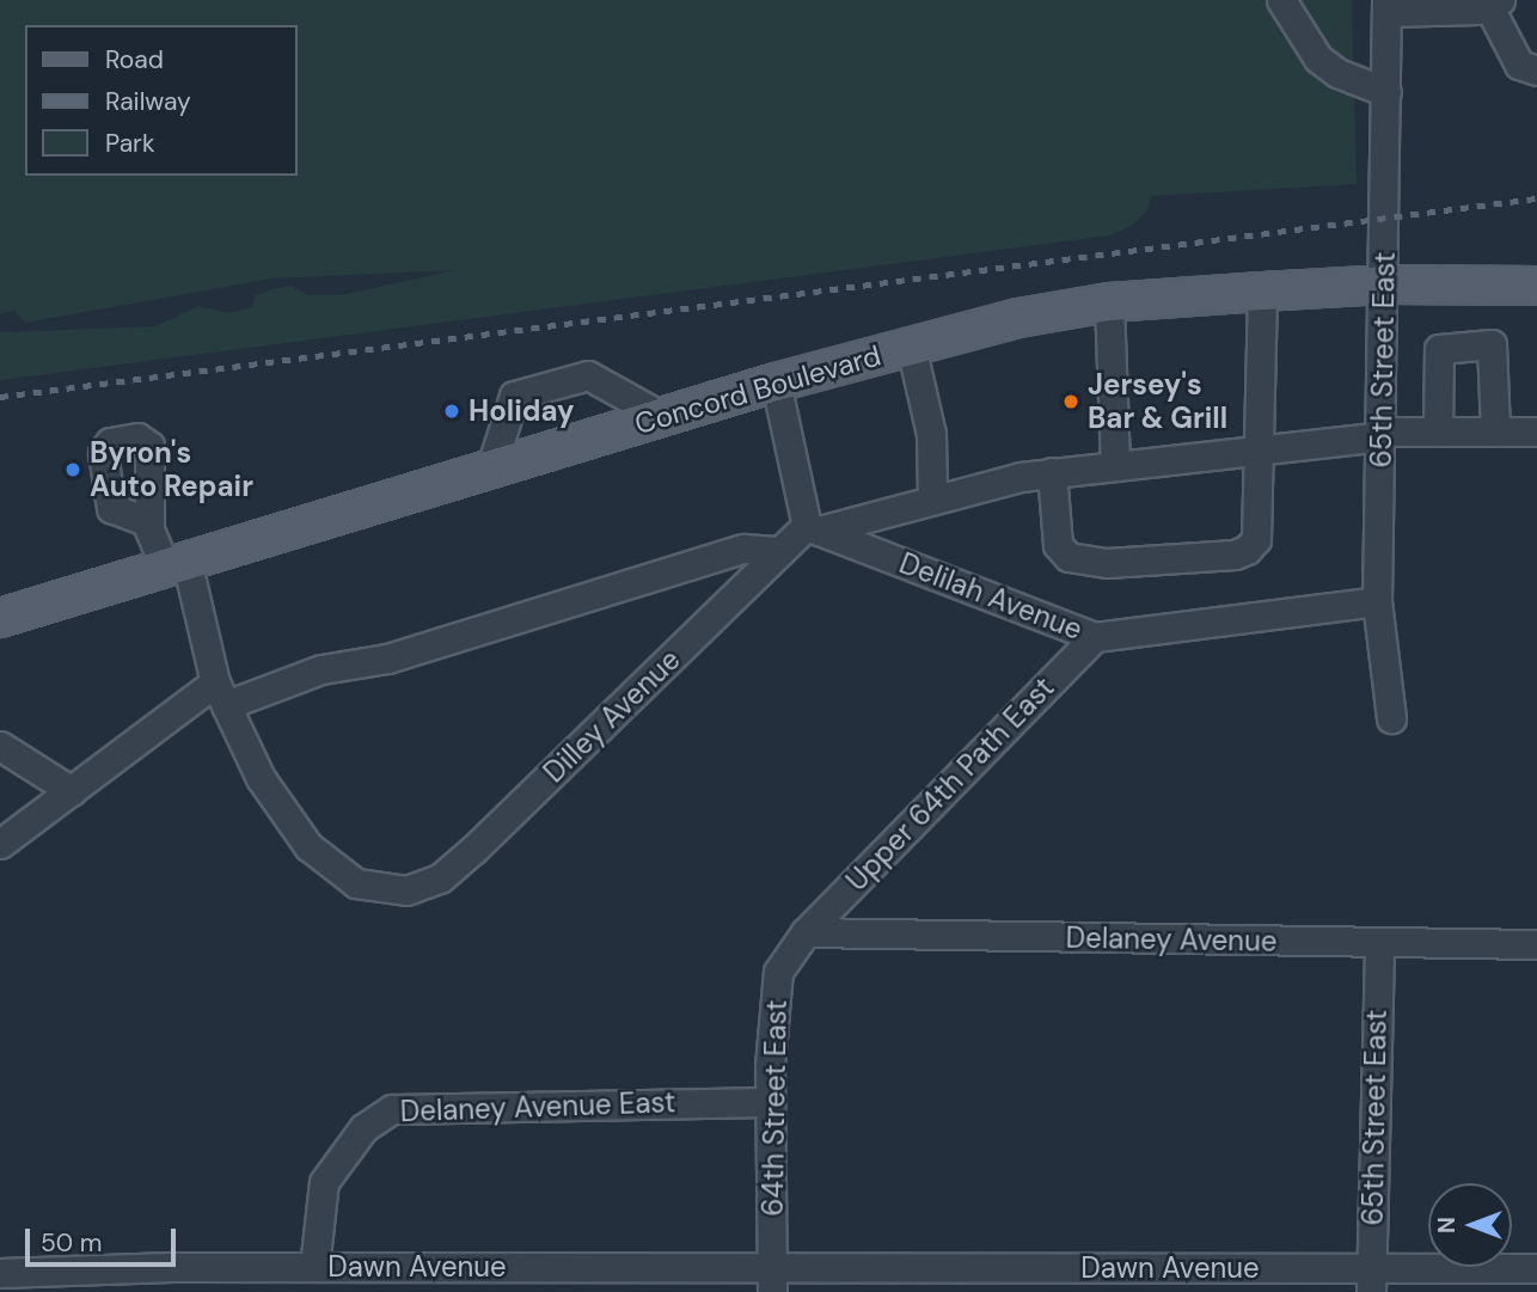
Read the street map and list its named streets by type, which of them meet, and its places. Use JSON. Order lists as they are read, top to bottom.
{
  "streets": {
    "main road": ["Concord Boulevard"],
    "street": [
      "65th Street East",
      "Delilah Avenue",
      "Dilley Avenue",
      "Upper 64th Path East",
      "Delaney Avenue",
      "Delaney Avenue East",
      "64th Street East",
      "Dawn Avenue"
    ]
  },
  "crossings": [
    ["65th Street East", "Concord Boulevard"],
    ["65th Street East", "Delilah Avenue"],
    ["65th Street East", "Delaney Avenue"],
    ["65th Street East", "Dawn Avenue"],
    ["Delilah Avenue", "Dilley Avenue"],
    ["Delilah Avenue", "Upper 64th Path East"],
    ["Upper 64th Path East", "Delaney Avenue"],
    ["Upper 64th Path East", "64th Street East"],
    ["Delaney Avenue", "64th Street East"],
    ["Delaney Avenue East", "64th Street East"],
    ["Delaney Avenue East", "Dawn Avenue"],
    ["64th Street East", "Dawn Avenue"]
  ],
  "places": ["Jersey's Bar & Grill", "Holiday", "Byron's Auto Repair"],
  "legend": ["Road", "Railway", "Park"],
  "scale_bar": "50 m",
  "north": "left"
}
